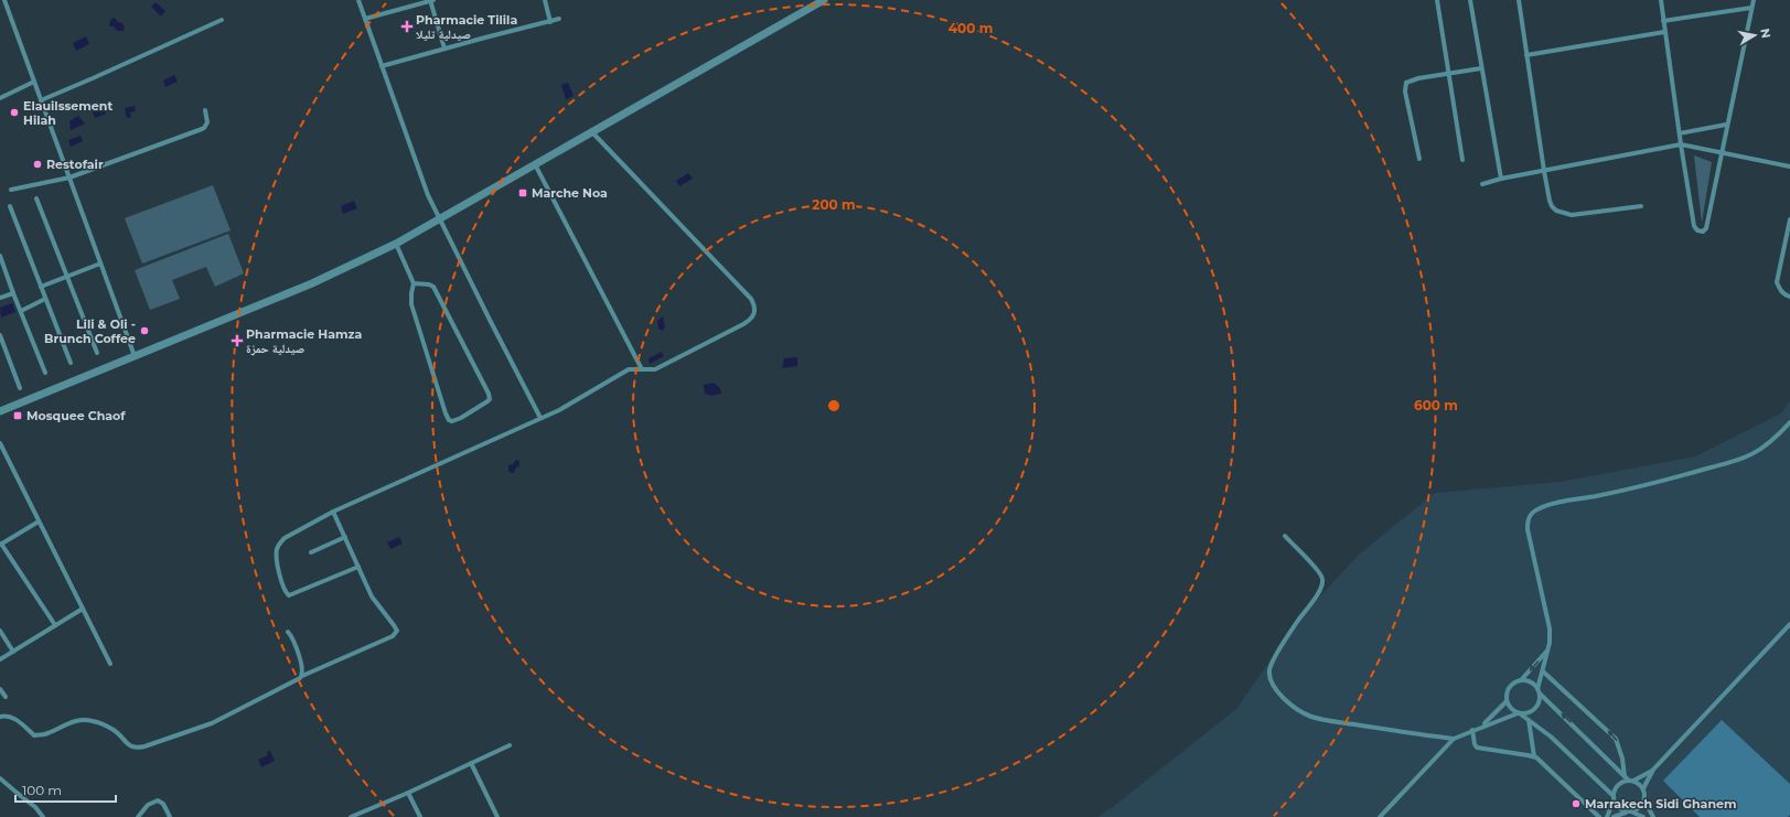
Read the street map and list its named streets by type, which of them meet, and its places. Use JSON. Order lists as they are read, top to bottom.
{
  "places": {
    "health": ["Pharmacie Tilila صيدلية تليلا", "Pharmacie Hamza صيدلية حمزة"],
    "other": [
      "Elauilssement Hilah",
      "Restofair",
      "Lili & Oli - Brunch Coffee",
      "Marrakech Sidi Ghanem"
    ],
    "transit": ["Marche Noa", "Mosquee Chaof"]
  },
  "scale_bar": "100 m",
  "north": "right",
  "rings": ["400 m", "200 m", "600 m"]
}
